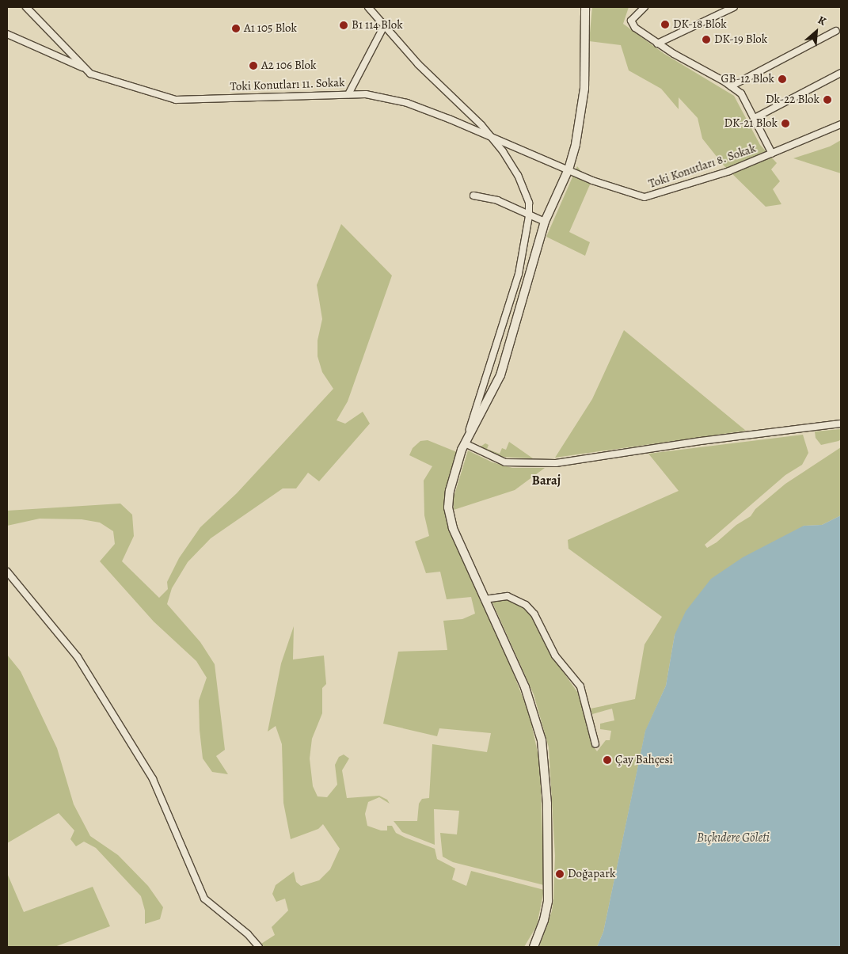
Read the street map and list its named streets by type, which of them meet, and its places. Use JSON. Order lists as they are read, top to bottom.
{
  "streets": {
    "street": ["Toki Konutları 11. Sokak", "Toki Konutları 8. Sokak"]
  },
  "crossings": [
    ["Toki Konutları 11. Sokak", "Toki Konutları 8. Sokak"]
  ],
  "districts": ["Baraj"],
  "water": ["Bıçkıdere Göleti"],
  "places": [
    "DK-18 Blok",
    "B1 114 Blok",
    "A1 105 Blok",
    "DK-19 Blok",
    "A2 106 Blok",
    "GB-12 Blok",
    "Dk-22 Blok",
    "DK-21 Blok",
    "Çay Bahçesi",
    "Doğapark"
  ],
  "north": "top right"
}
